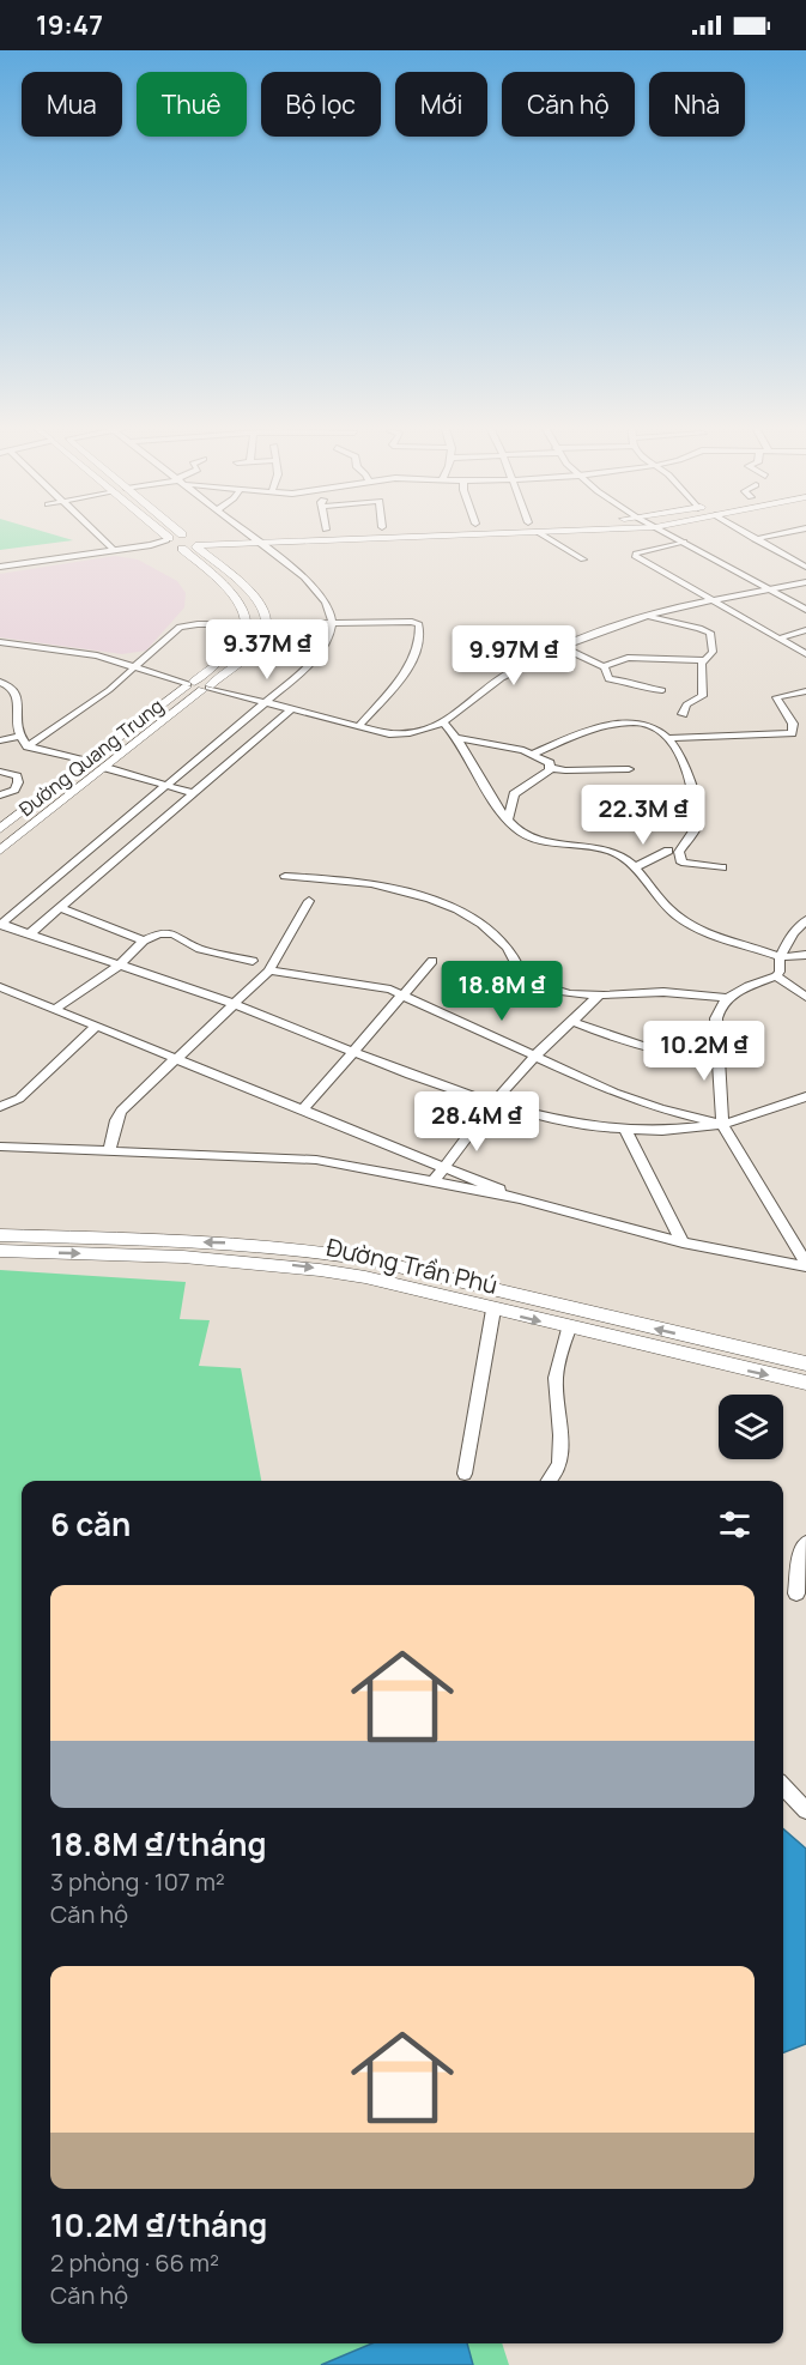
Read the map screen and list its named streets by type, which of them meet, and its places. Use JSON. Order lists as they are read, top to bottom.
{
  "streets": {
    "main road": ["Đường Quang Trung", "Đường Trần Phú"]
  },
  "page": {
    "status": "19:47",
    "chip": [
      "Mua",
      "Thuê",
      "Bộ lọc",
      "Mới",
      "Căn hộ",
      "Nhà"
    ],
    "price": [
      "9.37M ₫",
      "9.97M ₫",
      "22.3M ₫",
      "18.8M ₫",
      "10.2M ₫",
      "28.4M ₫"
    ],
    "heading": "6 căn",
    "list": [
      {
        "name": "18.8M ₫/tháng",
        "note": "3 phòng · 107 m² · Căn hộ"
      },
      {
        "name": "10.2M ₫/tháng",
        "note": "2 phòng · 66 m² · Căn hộ"
      }
    ]
  }
}
